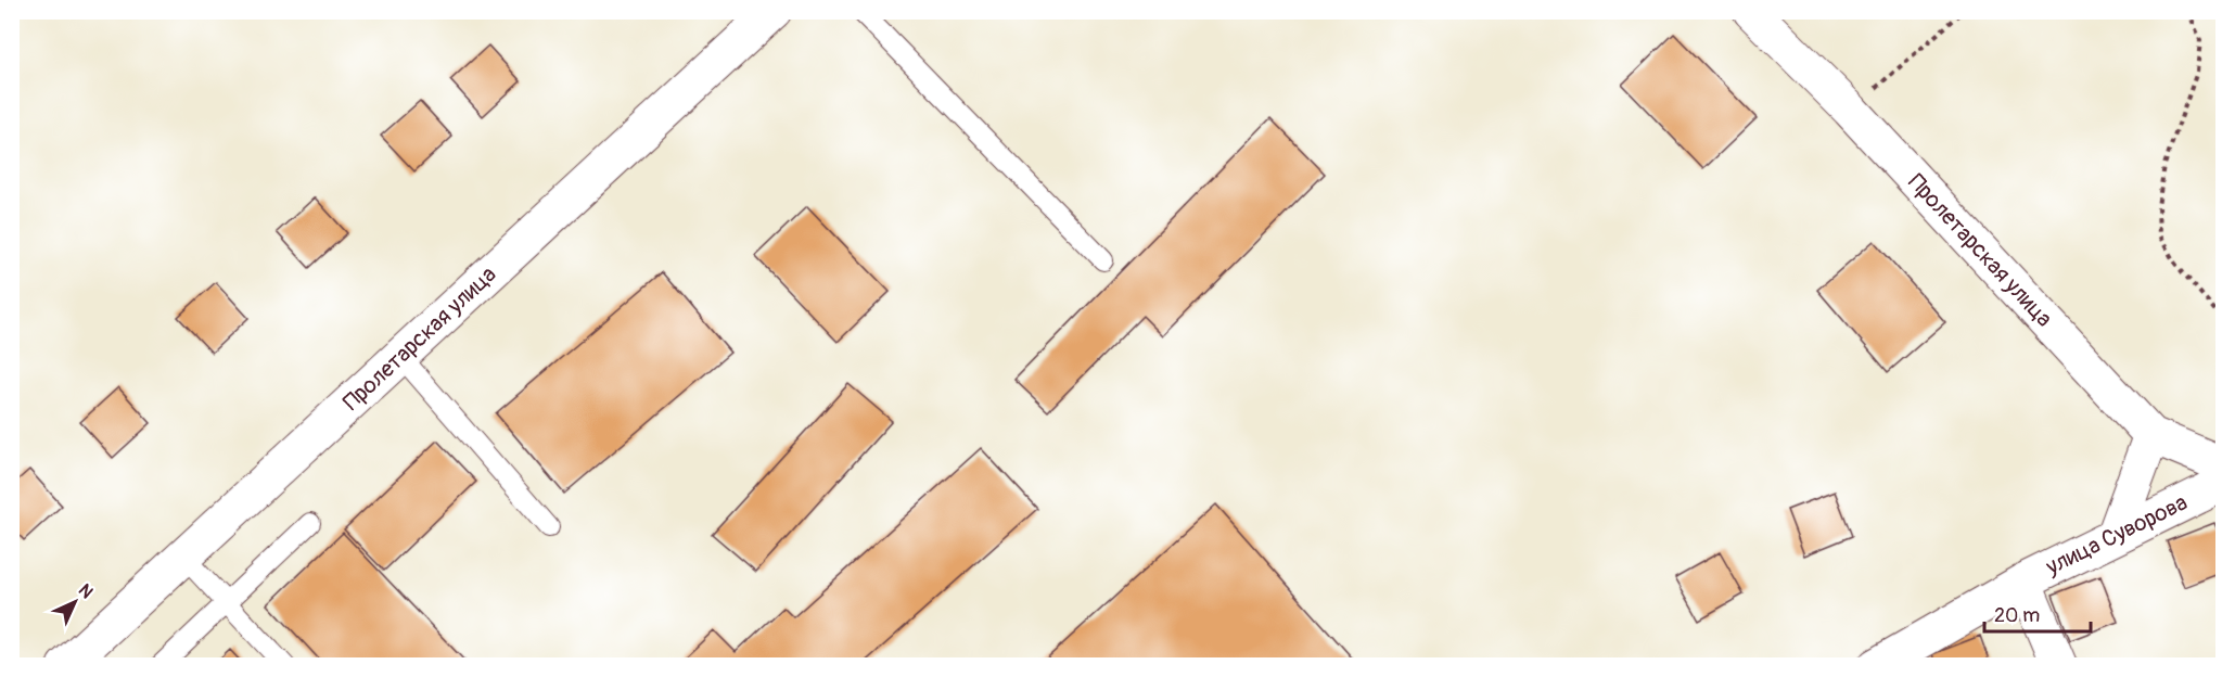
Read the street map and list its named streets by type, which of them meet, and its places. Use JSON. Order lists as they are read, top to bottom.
{
  "streets": {
    "street": ["Пролетарская улица", "улица Суворова"]
  },
  "scale_bar": "20 m",
  "north": "top right"
}
